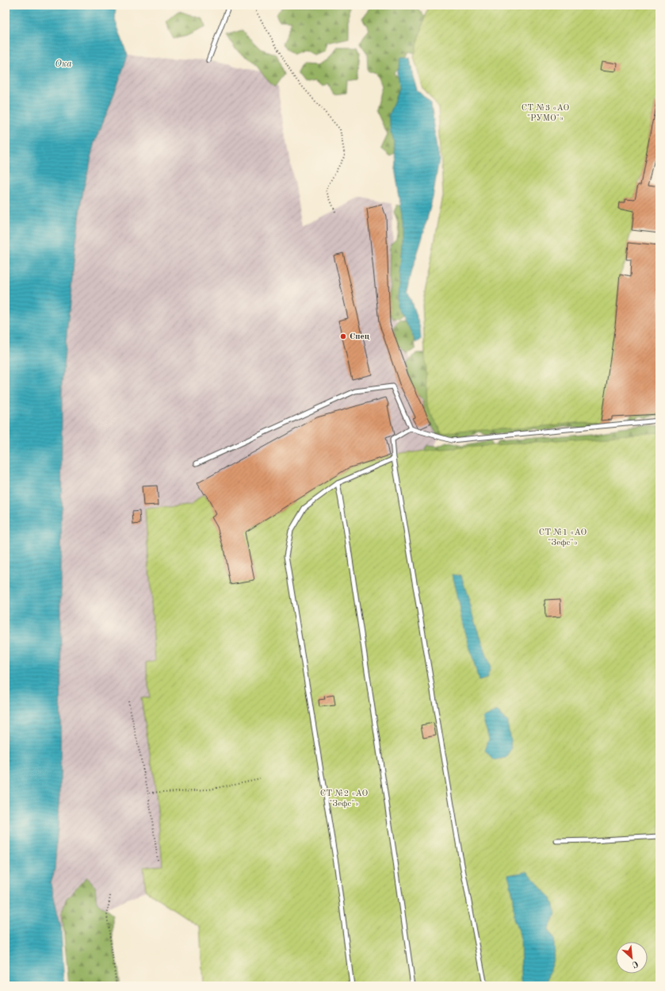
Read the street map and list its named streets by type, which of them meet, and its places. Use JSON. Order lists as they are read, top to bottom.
{
  "water": ["Ока"],
  "parks": ["СТ №3 «АО \"РУМО\"»", "СТ №1 «АО \"Зефс\"»", "СТ №2 «АО \"Зефс\"»"],
  "places": ["Спец"],
  "north": "bottom right"
}
